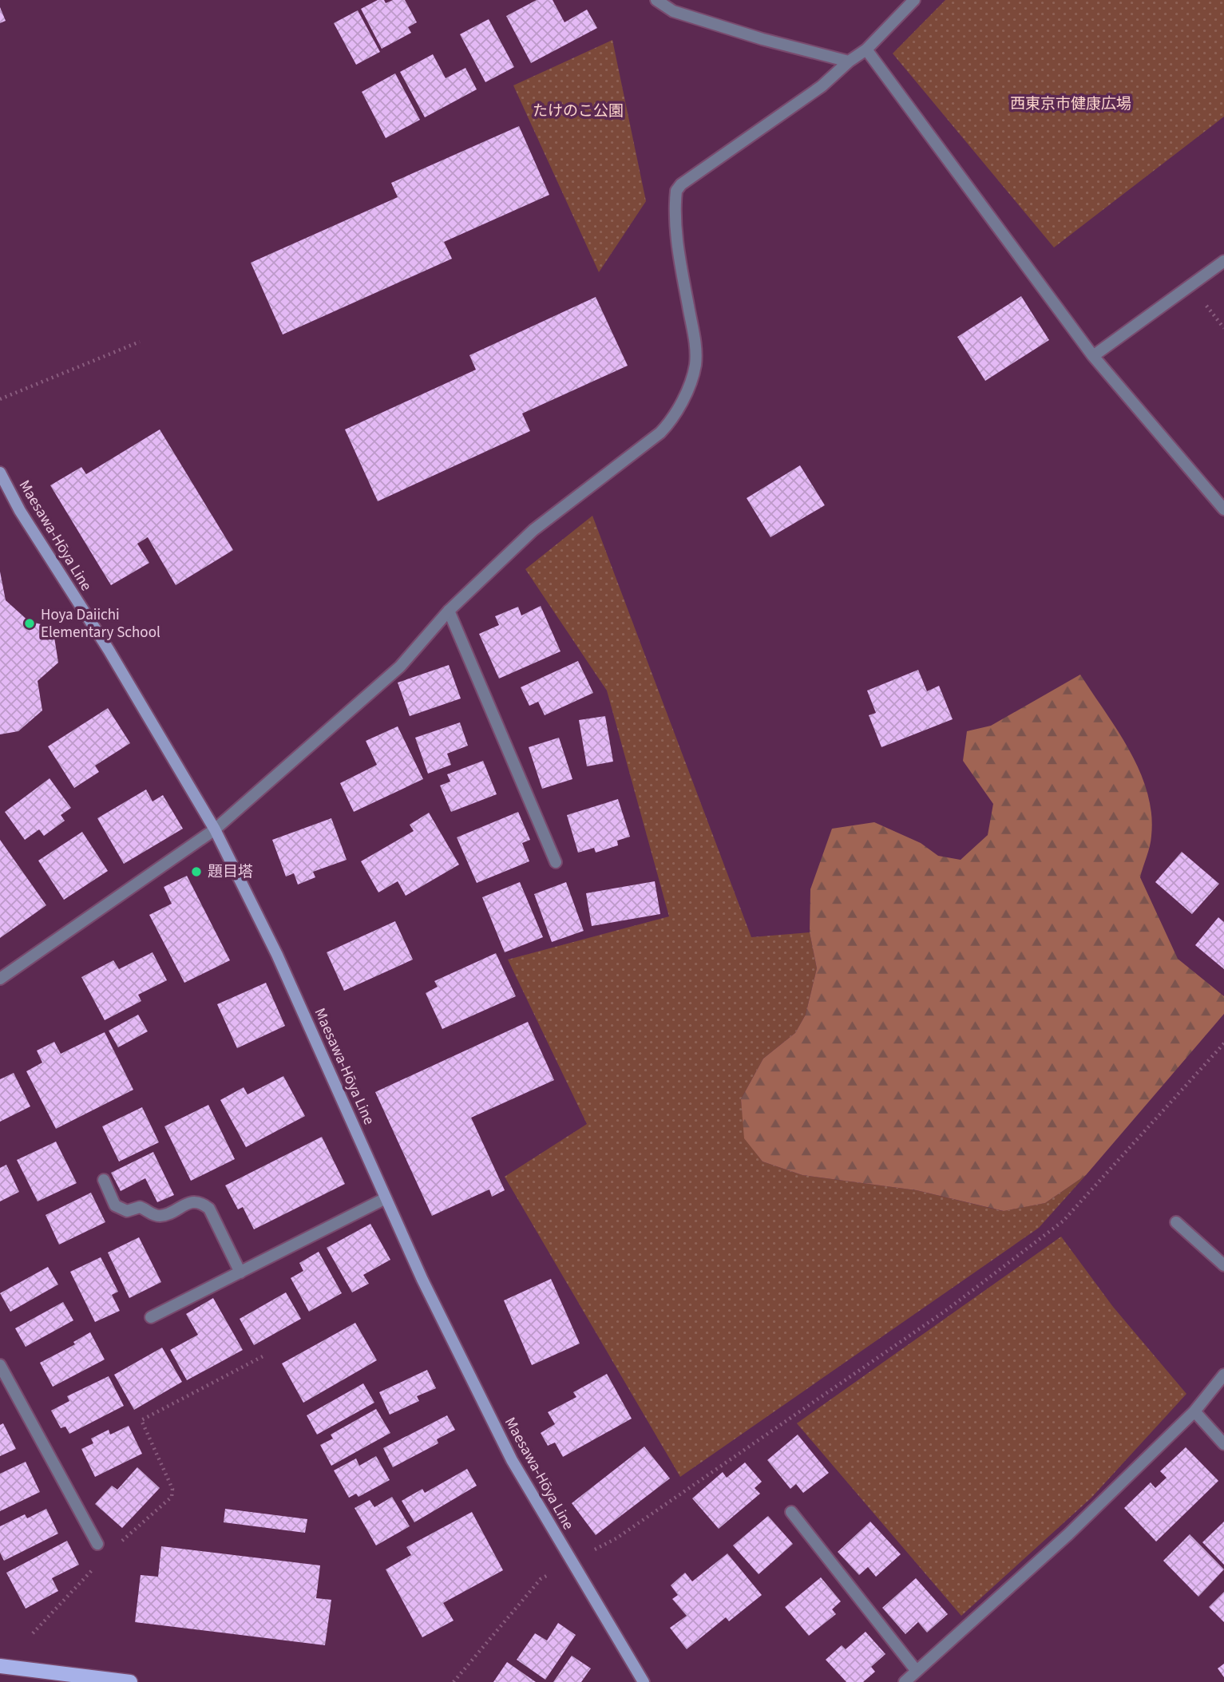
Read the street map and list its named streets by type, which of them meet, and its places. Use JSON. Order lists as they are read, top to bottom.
{
  "streets": {
    "main road": ["Maesawa-Hōya Line"]
  },
  "parks": ["西東京市健康広場", "たけのこ公園"],
  "places": ["Hoya Daiichi Elementary School", "題目塔"]
}
